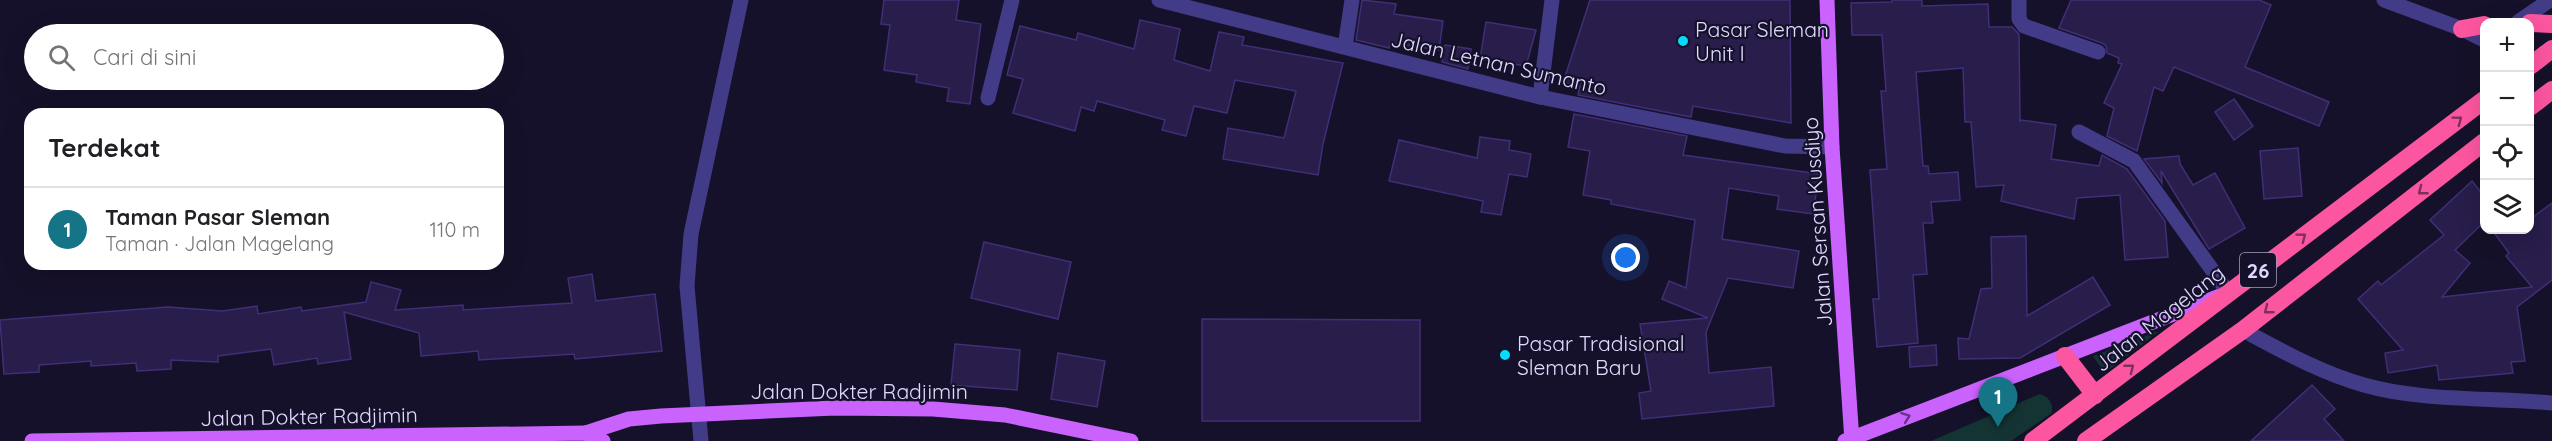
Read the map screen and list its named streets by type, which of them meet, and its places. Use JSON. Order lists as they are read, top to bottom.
{
  "streets": {
    "highway": ["26", "Jalan Magelang"],
    "main road": ["Jalan Sersan Kusdiyo", "Jalan Dokter Radjimin"],
    "street": ["Jalan Letnan Sumanto"]
  },
  "crossings": [
    ["Jalan Letnan Sumanto", "Jalan Sersan Kusdiyo"]
  ],
  "places": ["Pasar Sleman Unit I", "Pasar Tradisional Sleman Baru"],
  "page": {
    "map_buttons": ["+", "−"],
    "search": "Cari di sini",
    "heading": "Terdekat",
    "list": [
      {
        "mark": "1",
        "name": "Taman Pasar Sleman",
        "note": "Taman · Jalan Magelang",
        "value": "110 m"
      }
    ],
    "pins": "1"
  }
}
